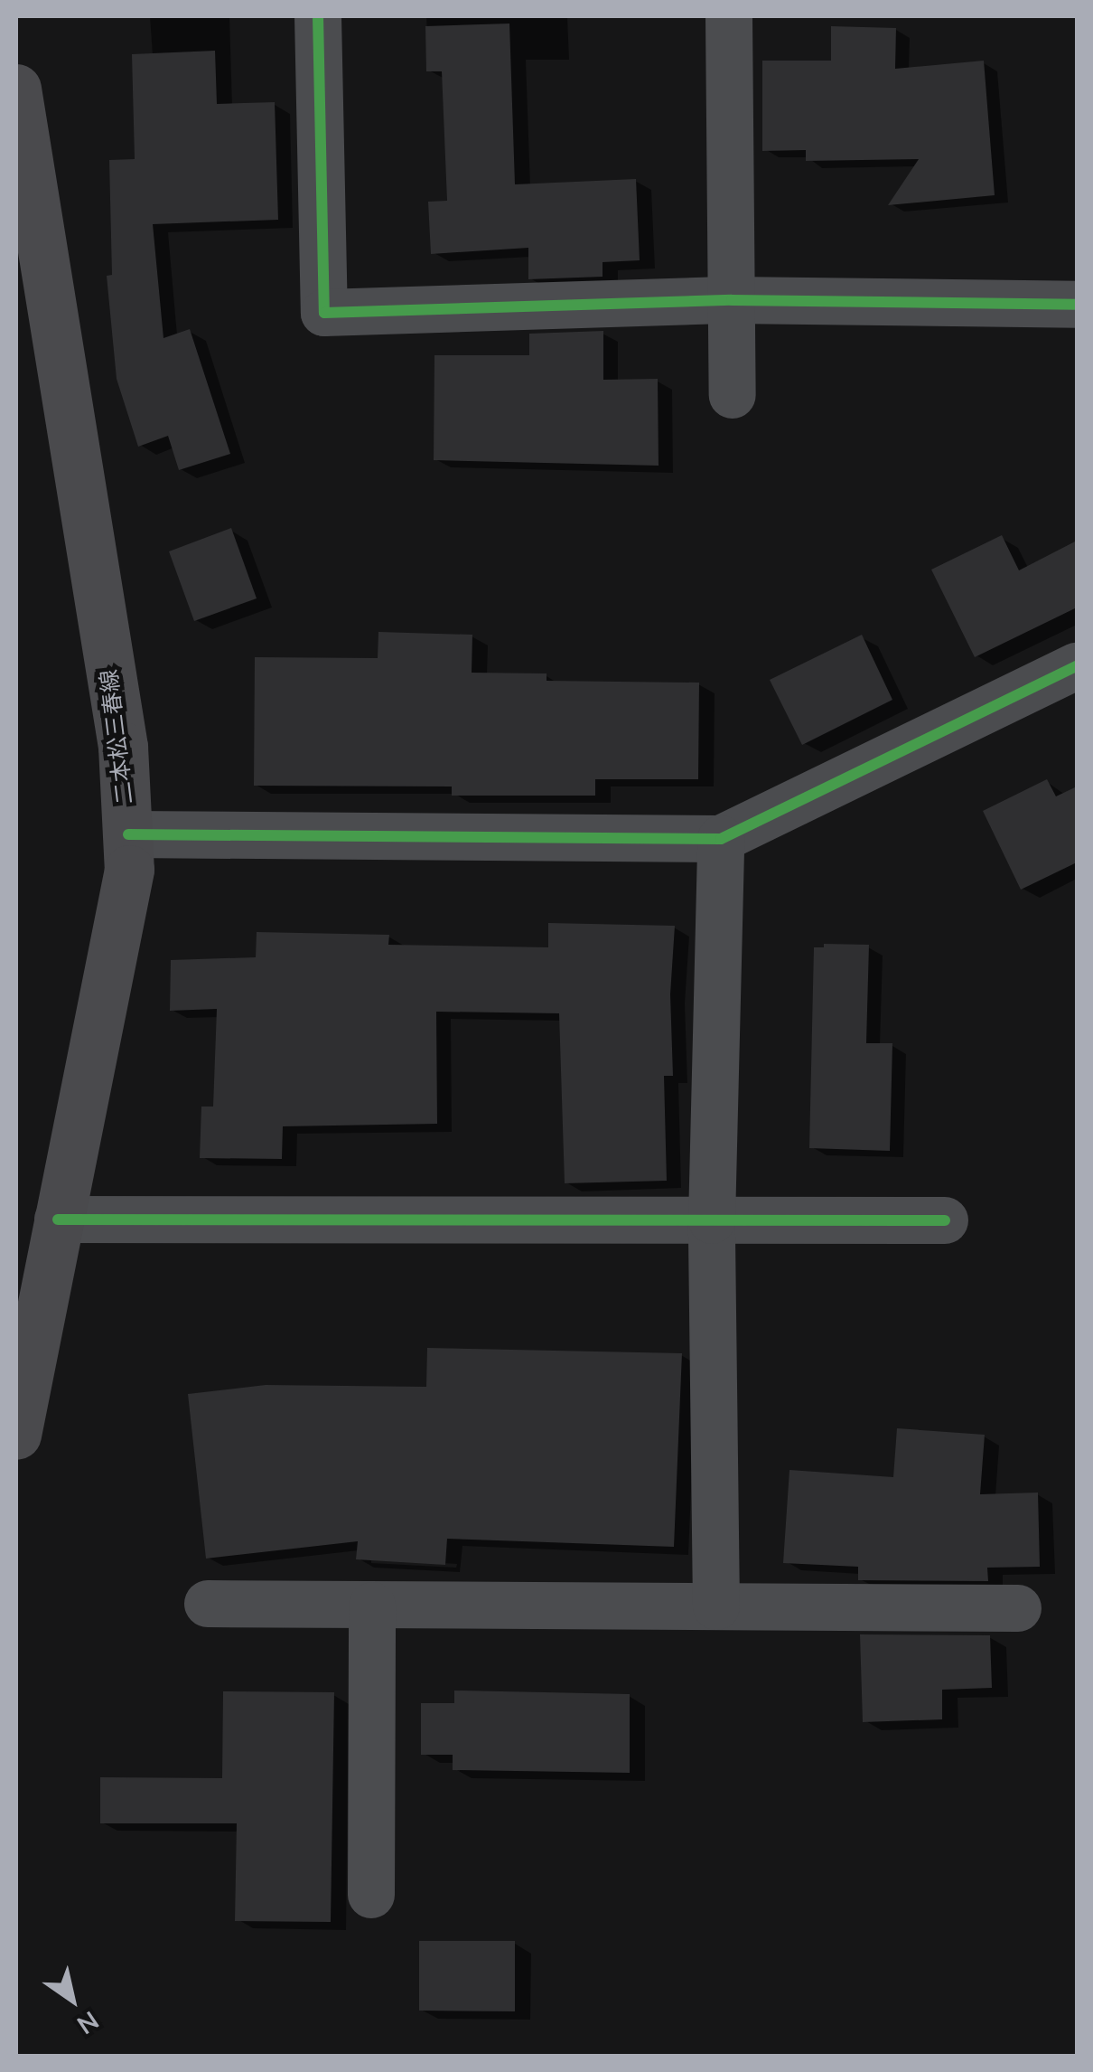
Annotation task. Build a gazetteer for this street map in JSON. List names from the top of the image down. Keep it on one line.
{"streets":{"main road":["二本松三春線"]},"north":"bottom right"}
